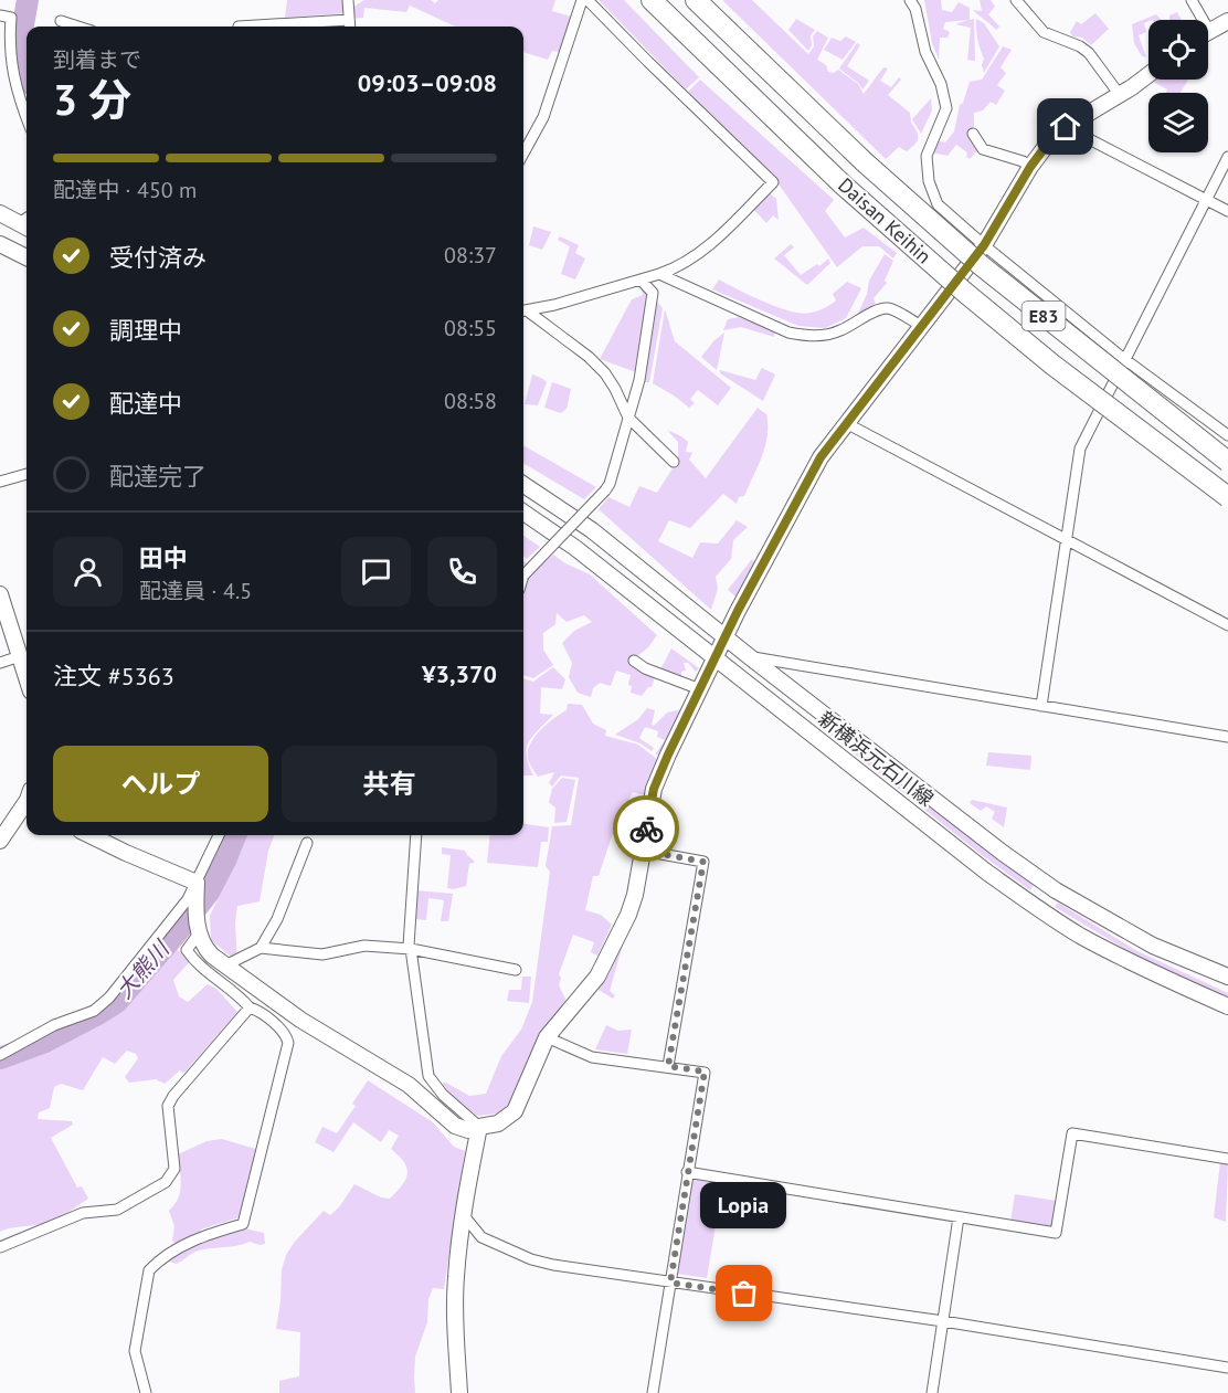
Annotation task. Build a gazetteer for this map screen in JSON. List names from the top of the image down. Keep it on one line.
{"streets":{"highway":["Daisan Keihin","E83"],"street":["新横浜元石川線"]},"water":["大熊川"],"places":["Lopia"],"page":{"heading":["3 分","到着まで","09:03–09:08"],"panel":["田中","配達員 · 4.5","注文 #5363","¥3,370"],"bar":"配達中 · 450 m","list":[["受付済み","08:37"],["調理中","08:55"],["配達中","08:58"],"配達完了"],"buttons":["ヘルプ","共有"],"bubble":"Lopia"}}
